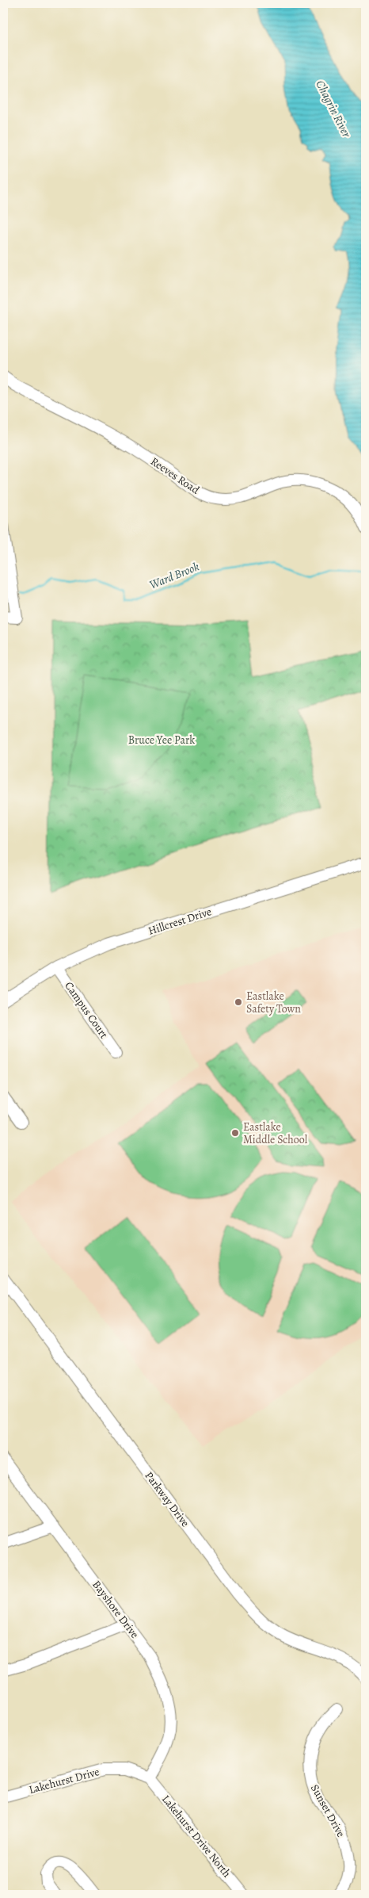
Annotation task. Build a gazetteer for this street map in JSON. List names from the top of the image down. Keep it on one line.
{"streets":{"street":["Reeves Road","Hillcrest Drive","Campus Court","Parkway Drive","Bayshore Drive","Lakehurst Drive","Sunset Drive","Lakehurst Drive North"]},"crossings":[["Hillcrest Drive","Campus Court"],["Bayshore Drive","Lakehurst Drive"],["Bayshore Drive","Lakehurst Drive North"],["Lakehurst Drive","Lakehurst Drive North"]],"water":["Chagrin River","Ward Brook"],"parks":["Bruce Yee Park"],"places":["Eastlake Safety Town","Eastlake Middle School"]}
